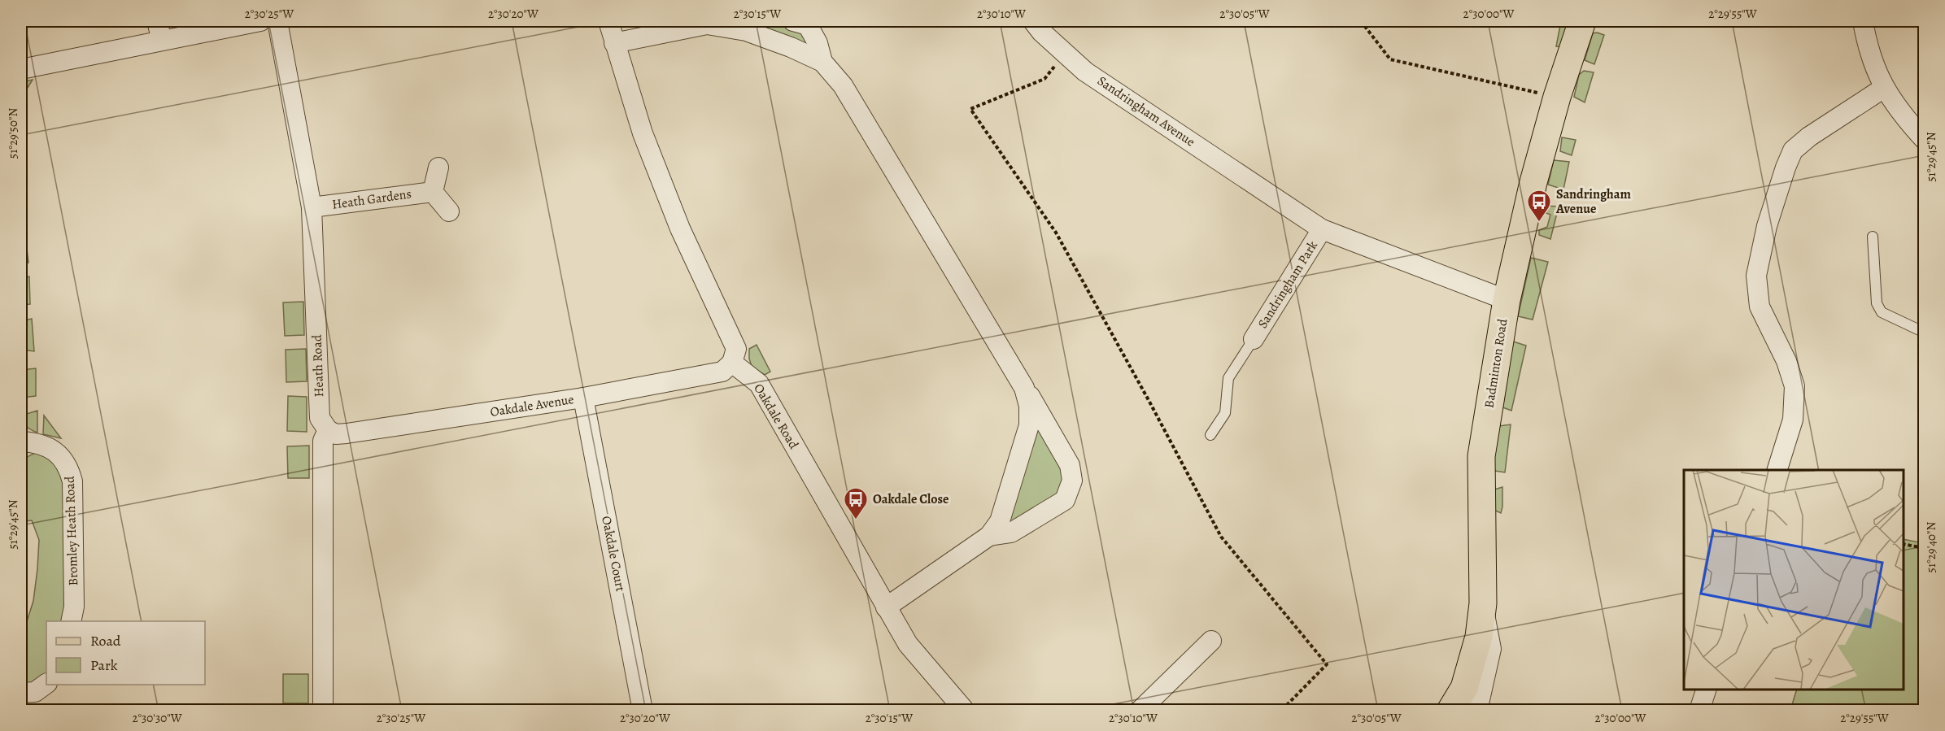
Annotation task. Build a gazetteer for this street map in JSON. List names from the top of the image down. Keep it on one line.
{"streets":{"main road":["Badminton Road"],"street":["Sandringham Avenue","Heath Gardens","Sandringham Park","Heath Road","Oakdale Avenue","Oakdale Road","Bromley Heath Road","Oakdale Court"]},"crossings":[["Sandringham Avenue","Sandringham Park"],["Sandringham Avenue","Badminton Road"],["Heath Gardens","Heath Road"],["Heath Road","Oakdale Avenue"],["Oakdale Avenue","Oakdale Road"],["Oakdale Avenue","Oakdale Court"]],"places":{"bus stop":["Sandringham Avenue","Oakdale Close"]},"legend":["Road","Park"],"coordinates":["2°30'25\"W","2°30'20\"W","2°30'15\"W","2°30'10\"W","2°30'05\"W","2°30'00\"W","2°29'55\"W","51°29'50\"N","51°29'45\"N","51°29'40\"N","2°30'30\"W"]}
